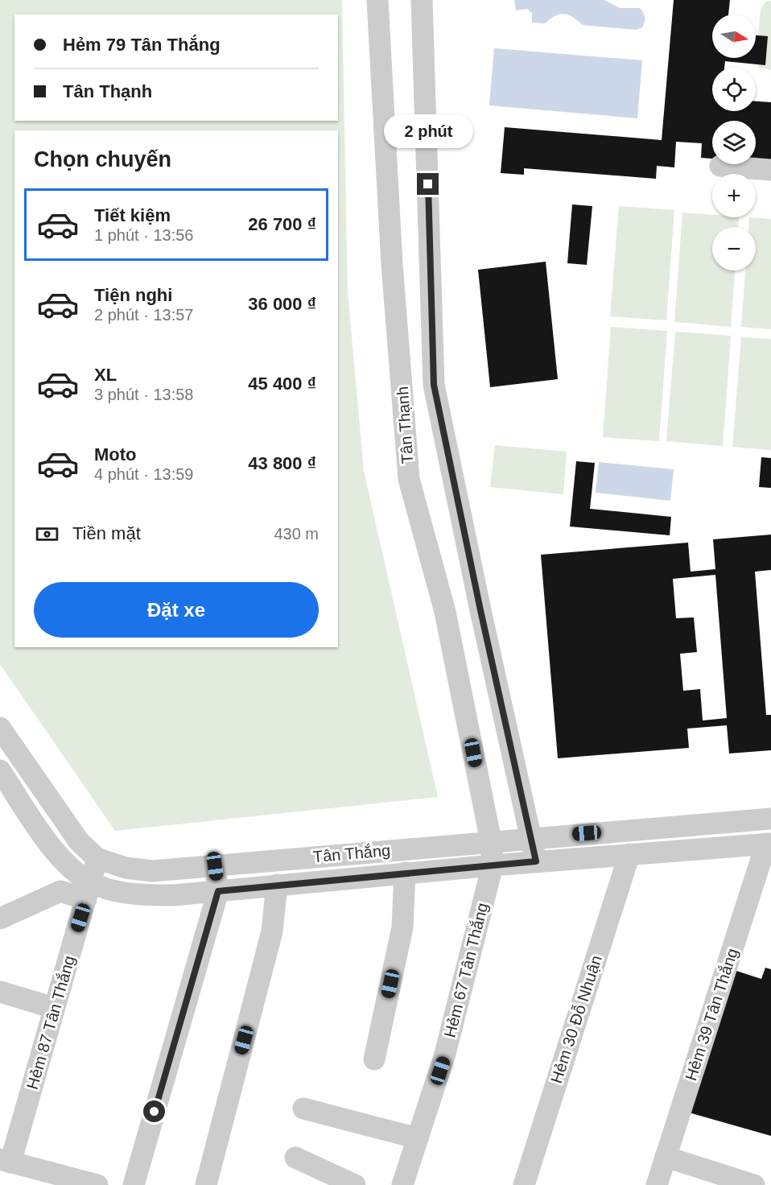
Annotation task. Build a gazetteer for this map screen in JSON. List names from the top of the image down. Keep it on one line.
{"streets":{"street":["Tân Thạnh","Tân Thắng","Hẻm 67 Tân Thắng","Hẻm 39 Tân Thắng","Hẻm 30 Đỗ Nhuận","Hẻm 87 Tân Thắng"]},"crossings":[["Tân Thạnh","Tân Thắng"],["Tân Thạnh","Hẻm 67 Tân Thắng"],["Tân Thắng","Hẻm 67 Tân Thắng"],["Tân Thắng","Hẻm 39 Tân Thắng"],["Tân Thắng","Hẻm 30 Đỗ Nhuận"],["Tân Thắng","Hẻm 87 Tân Thắng"]],"north":"right","page":{"map_buttons":["+","−"],"banner":["Hẻm 79 Tân Thắng","Tân Thạnh"],"bubble":"2 phút","heading":"Chọn chuyến","list":[{"name":"Tiết kiệm","note":"1 phút · 13:56","value":"26 700 ₫"},{"name":"Tiện nghi","note":"2 phút · 13:57","value":"36 000 ₫"},{"name":"XL","note":"3 phút · 13:58","value":"45 400 ₫"},{"name":"Moto","note":"4 phút · 13:59","value":"43 800 ₫"}],"pay":["Tiền mặt","430 m"],"buttons":"Đặt xe"}}
